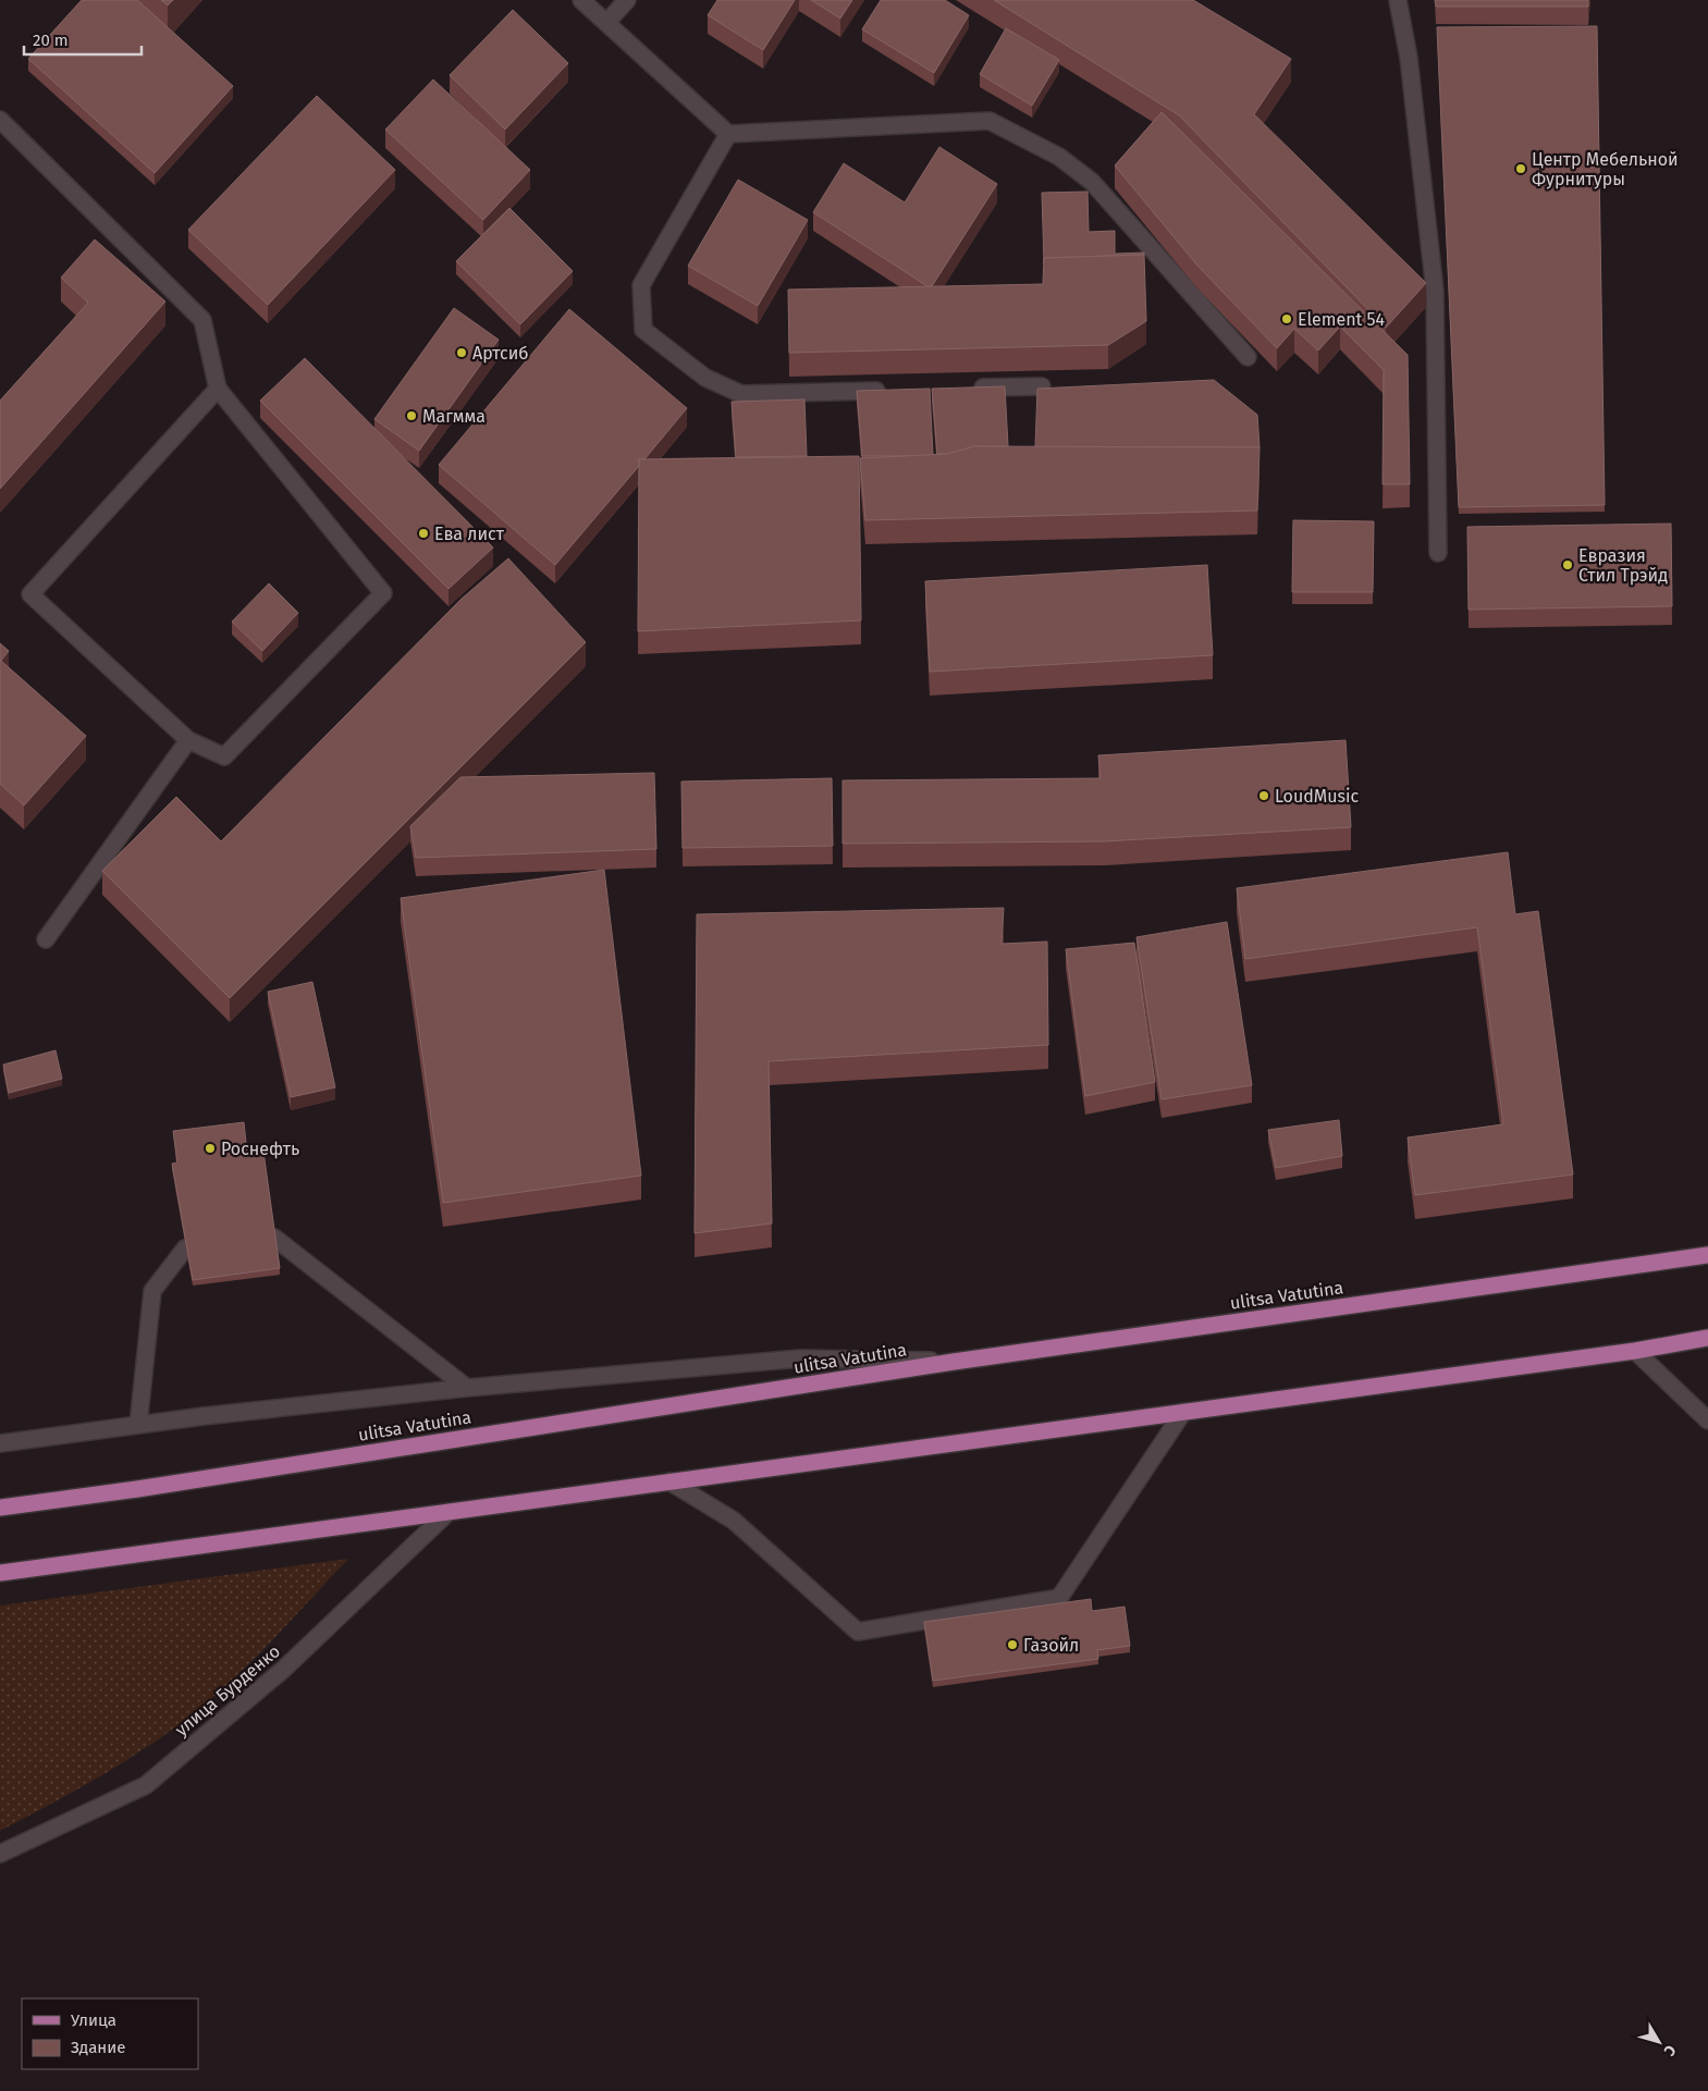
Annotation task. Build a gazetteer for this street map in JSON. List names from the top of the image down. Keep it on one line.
{"streets":{"main road":["ulitsa Vatutina"],"street":["улица Бурденко"]},"places":["Центр Мебельной Фурнитуры","Element 54","Артсиб","Магмма","Ева лист","Евразия Стил Трэйд","LoudMusic","Роснефть","Газойл"],"legend":["Улица","Здание"],"scale_bar":"20 m","north":"bottom right"}
